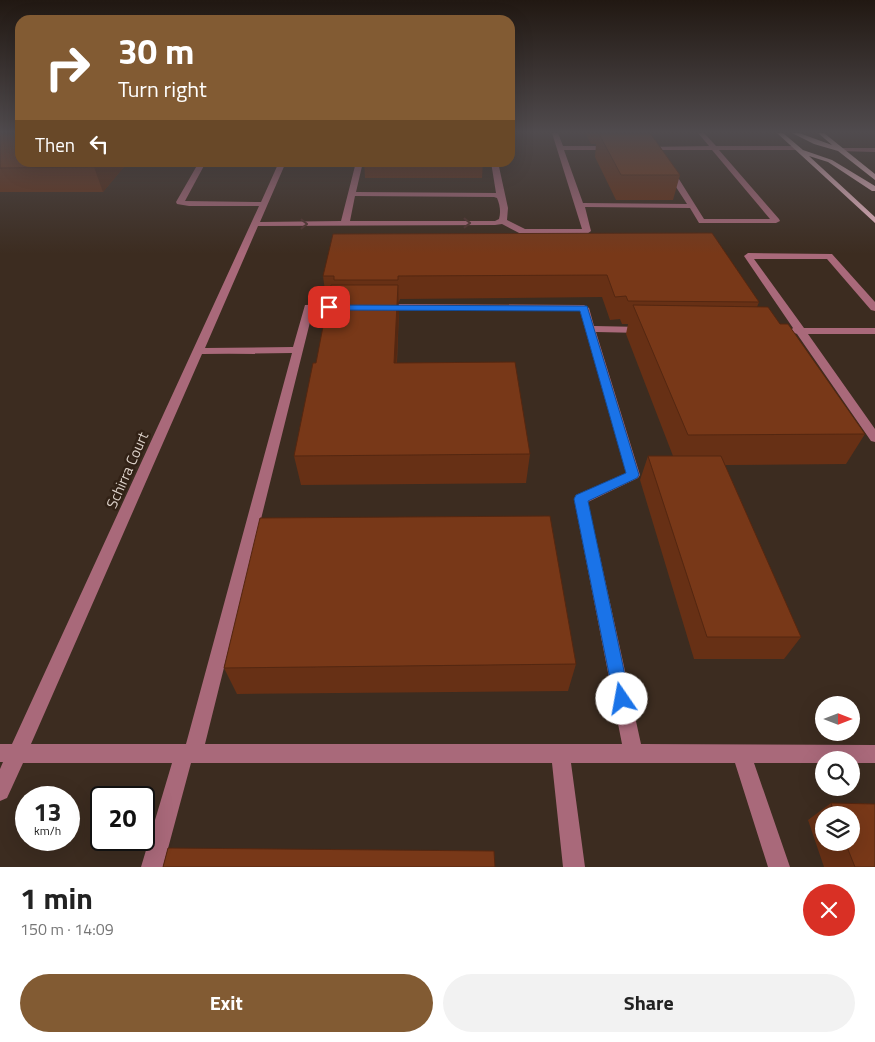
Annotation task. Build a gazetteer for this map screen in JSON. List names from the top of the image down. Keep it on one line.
{"streets":{"street":["Schirra Court"]},"north":"right","page":{"turn":["30 m","Turn right"],"then":"Then","speed":"13 km/h","limit":"20","heading":["1 min","150 m · 14:09"],"buttons":["Exit","Share"]}}
